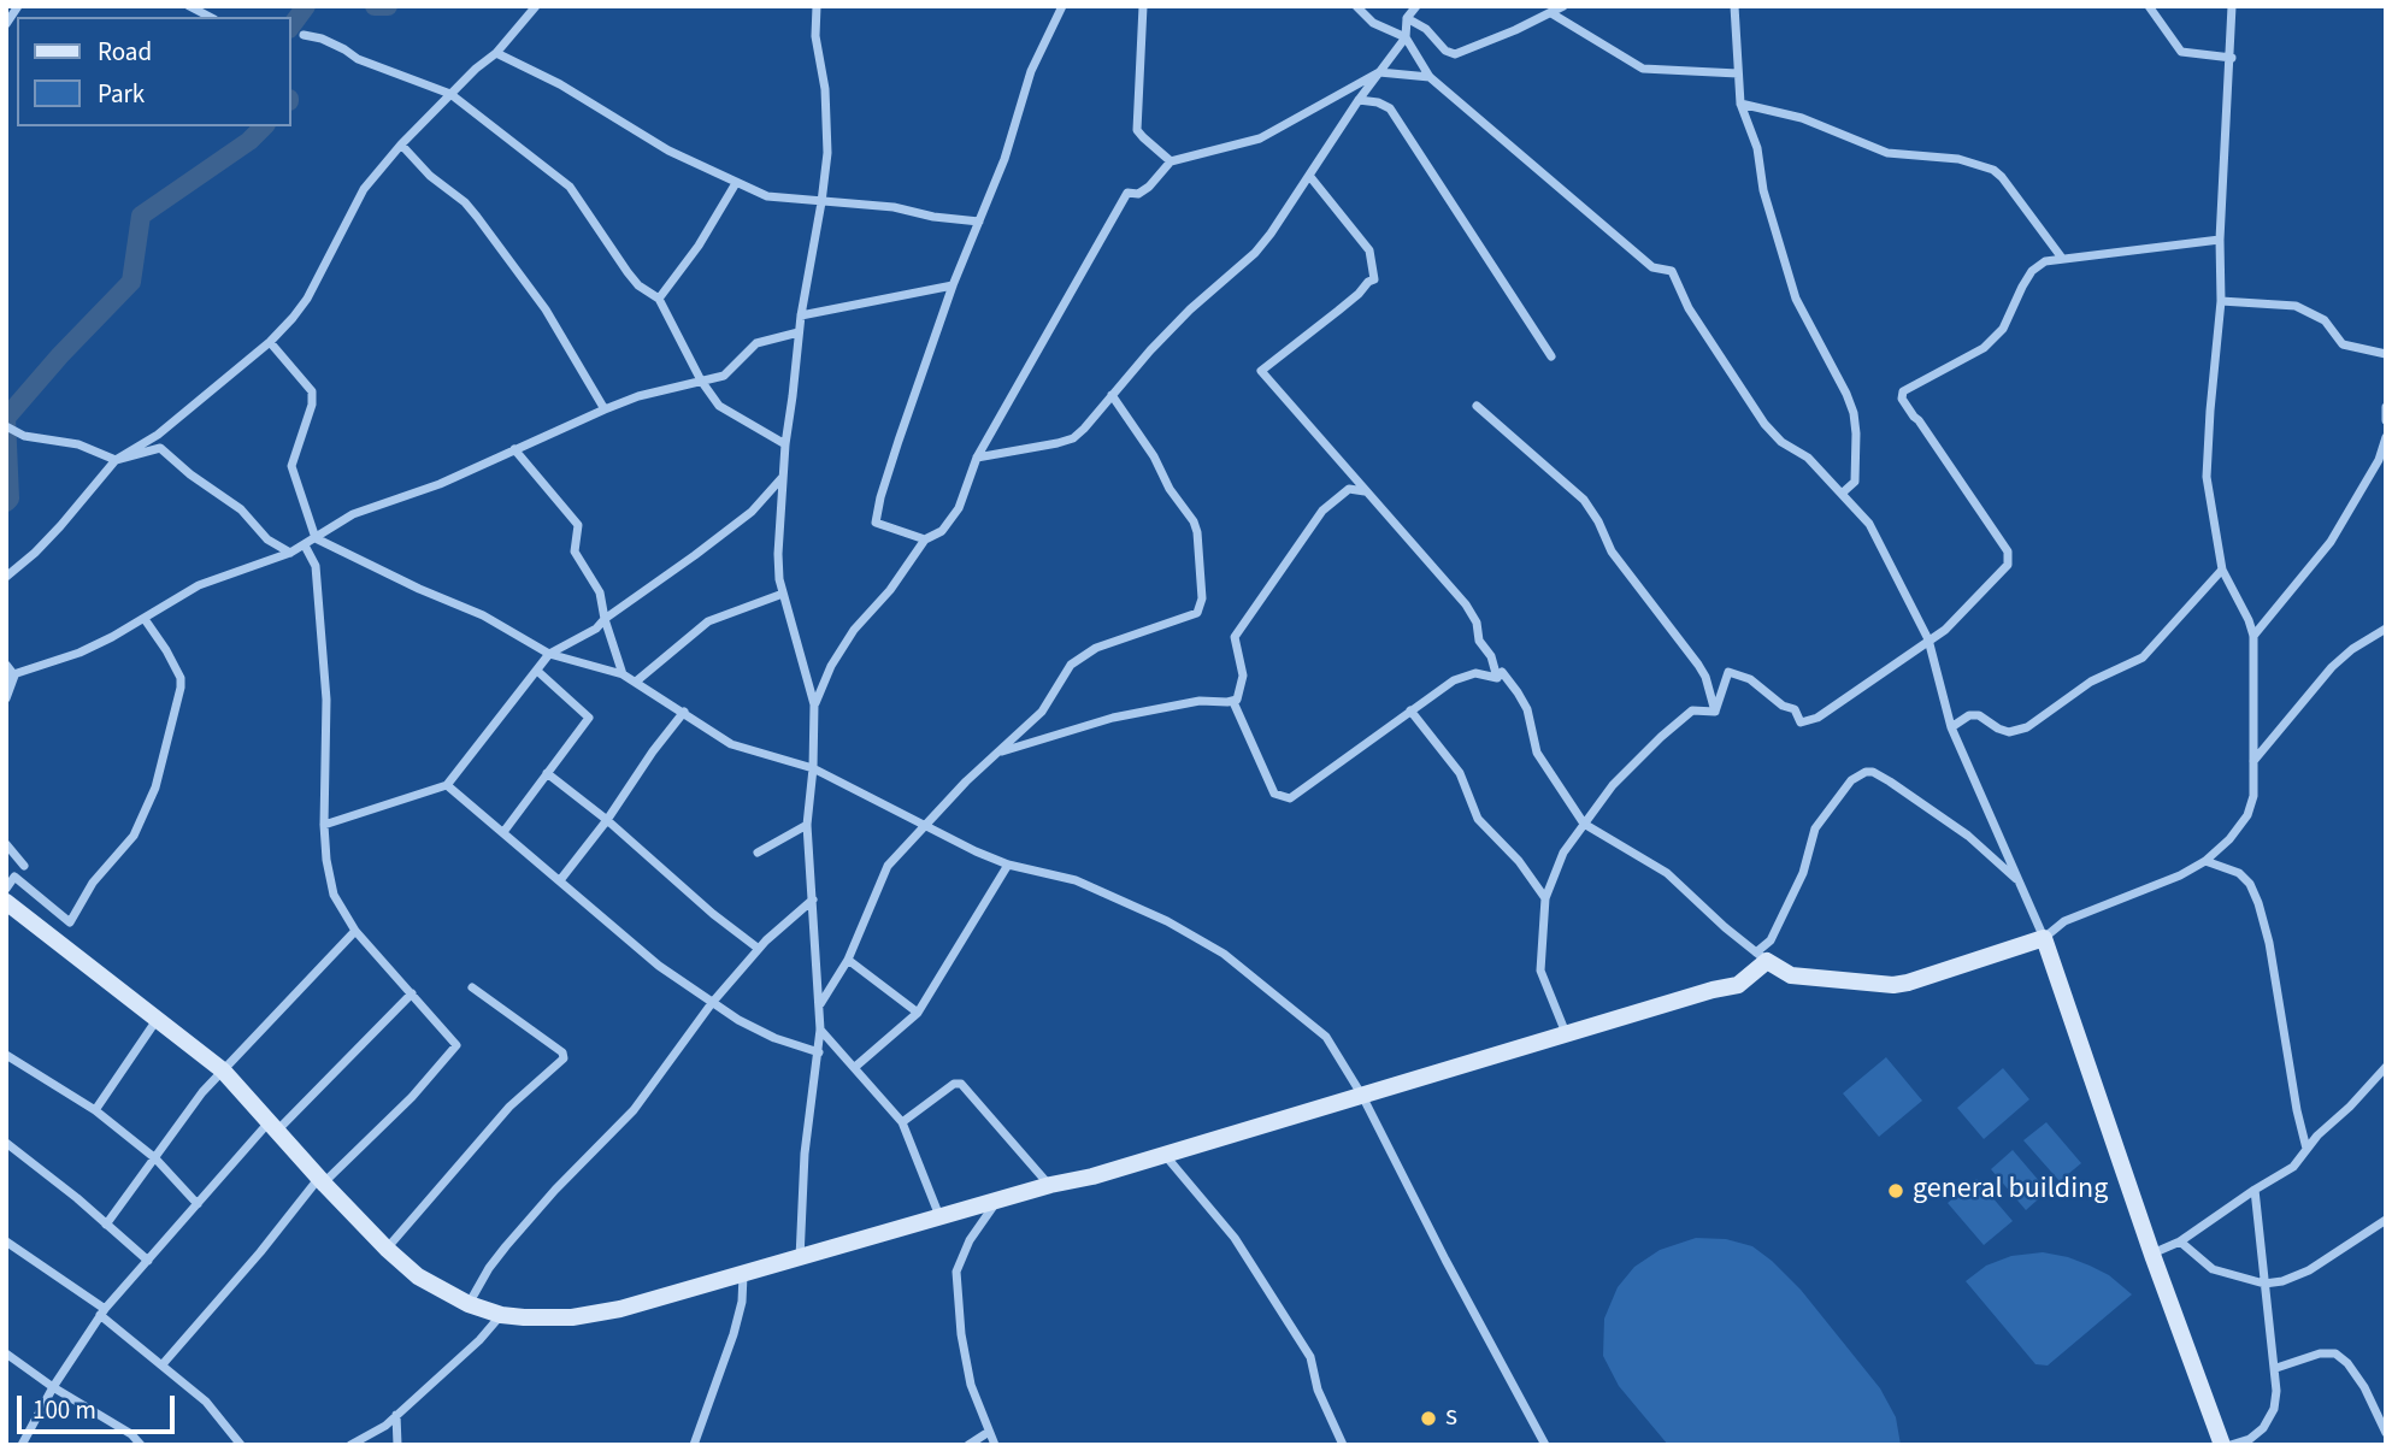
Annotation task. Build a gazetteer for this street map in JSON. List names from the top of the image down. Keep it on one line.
{"places":["general building","s"],"legend":["Road","Park"],"scale_bar":"100 m"}
